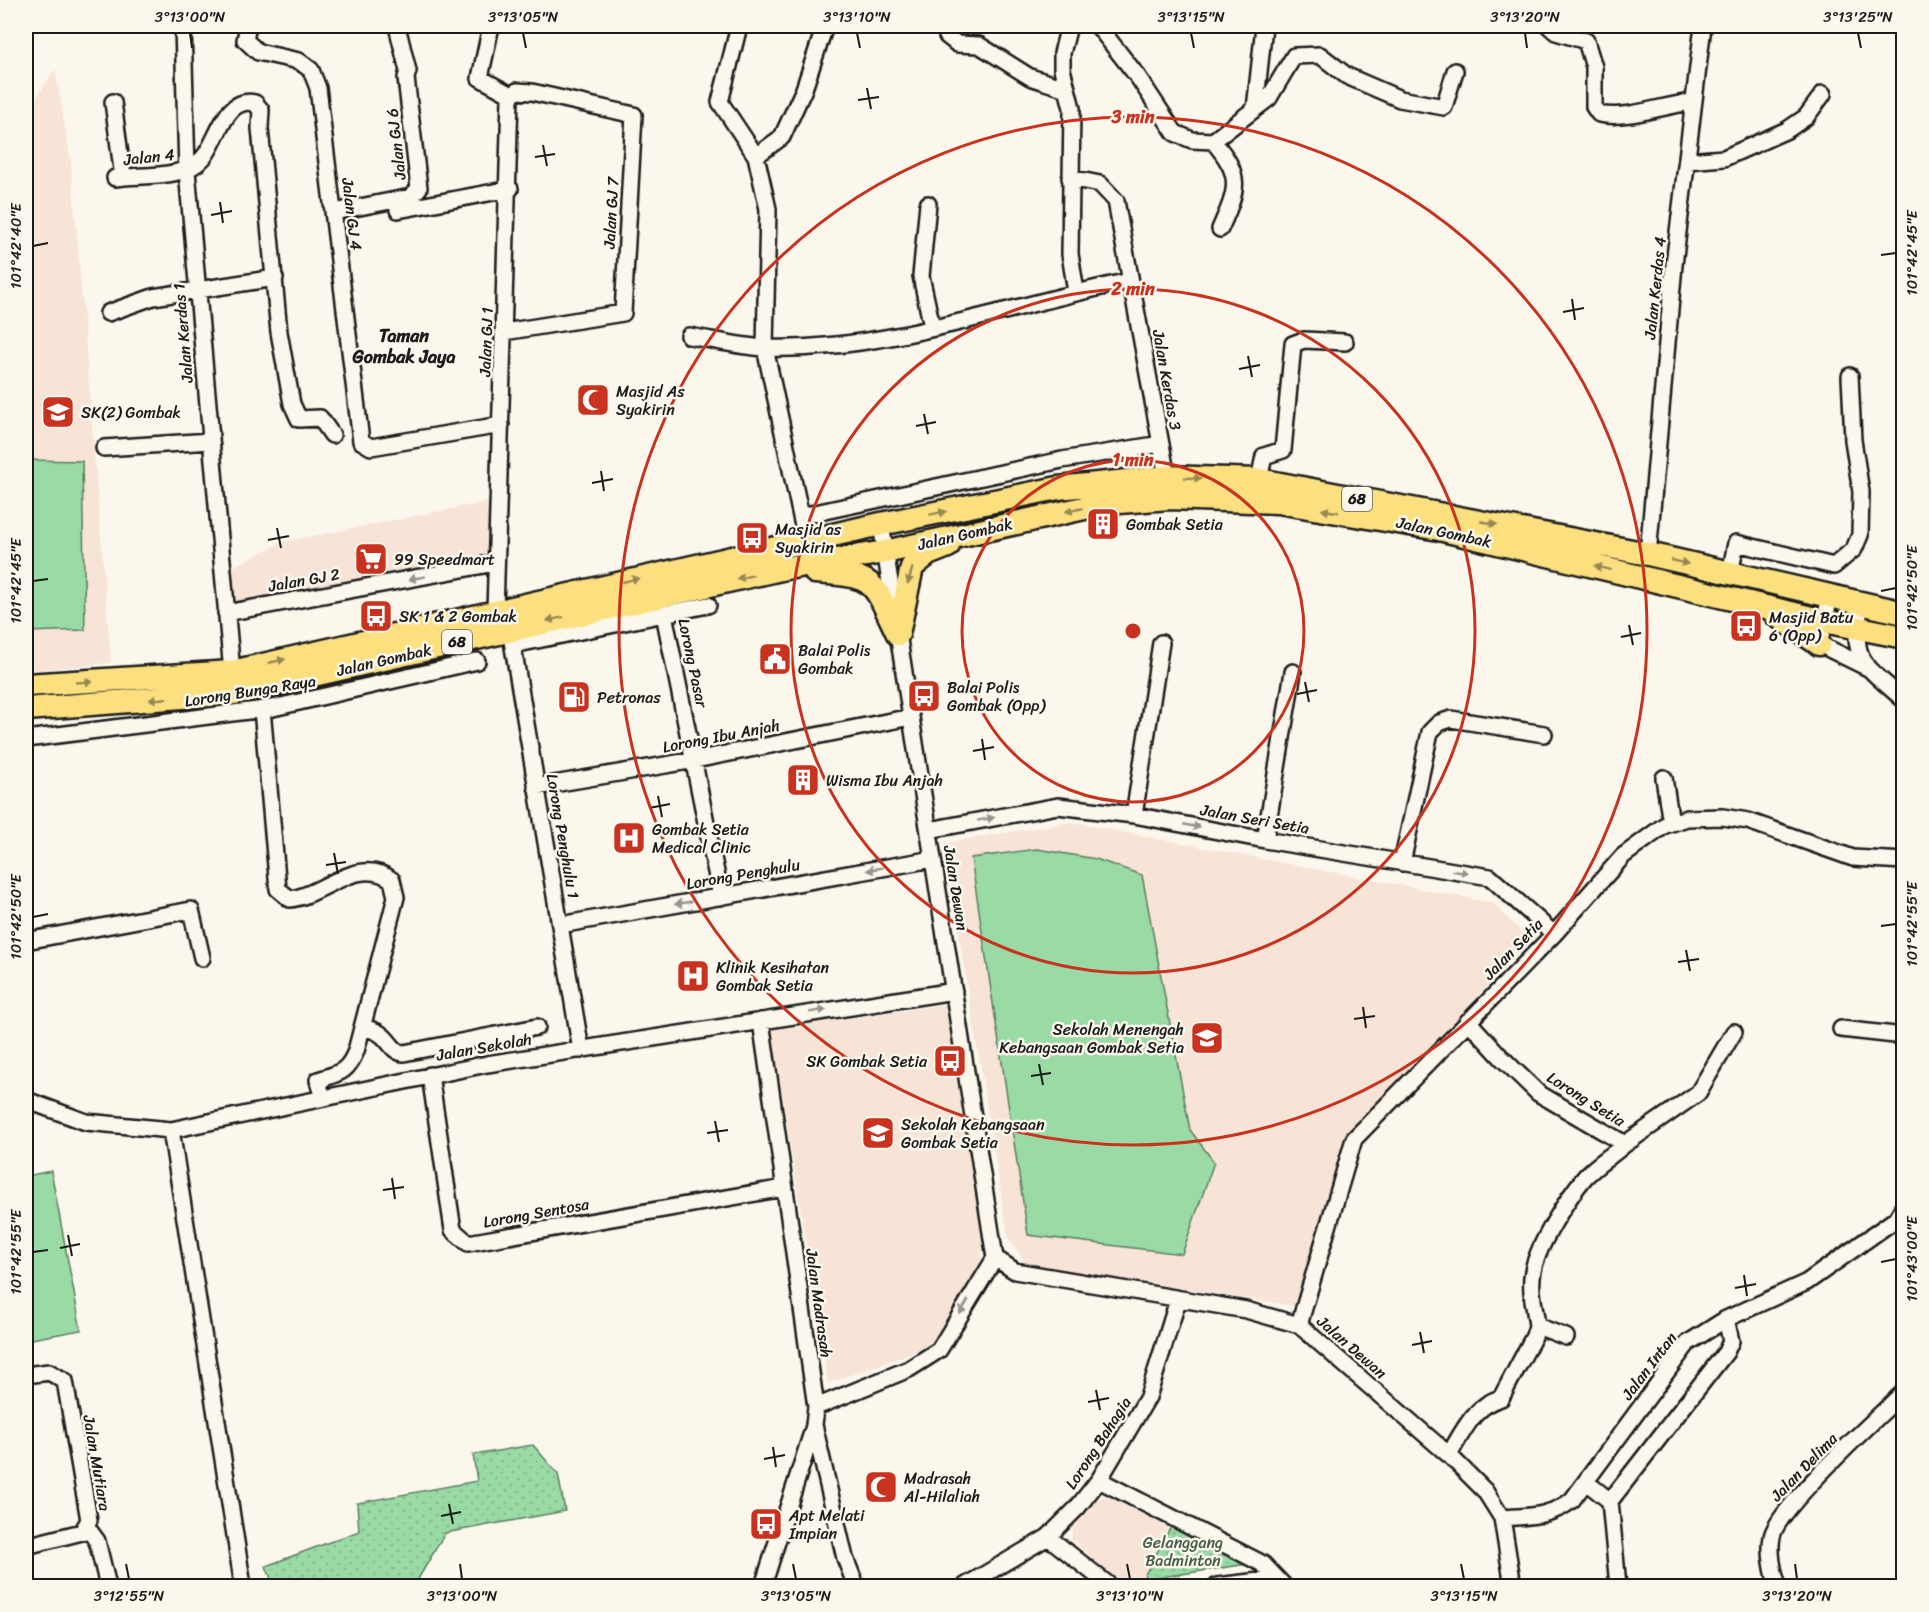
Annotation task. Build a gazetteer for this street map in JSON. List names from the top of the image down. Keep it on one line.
{"streets":{"main road":["68","Jalan Gombak"],"street":["Jalan GJ 6","Jalan 4","Jalan GJ 7","Jalan GJ 4","Jalan Kerdas 4","Jalan Kerdas 1","Jalan GJ 1","Jalan Kerdas 3","Jalan GJ 2","Lorong Pasar","Lorong Bunga Raya","Lorong Ibu Anjah","Jalan Seri Setia","Lorong Penghulu 1","Lorong Penghulu","Jalan Dewan","Jalan Setia","Jalan Sekolah","Lorong Setia","Lorong Sentosa","Jalan Madrasah","Jalan Intan","Lorong Bahagia","Jalan Mutiara","Jalan Delima"]},"crossings":[["Jalan GJ 6","Jalan GJ 4"],["Jalan 4","Jalan Kerdas 1"],["Jalan GJ 7","Jalan GJ 1"],["Jalan GJ 4","Jalan GJ 1"],["Jalan Kerdas 4","Jalan Gombak"],["Jalan Kerdas 1","Jalan Gombak"],["Jalan Kerdas 1","Jalan GJ 2"],["Jalan GJ 1","Jalan Gombak"],["Jalan GJ 1","Jalan GJ 2"],["Jalan GJ 1","Lorong Penghulu 1"],["Jalan Kerdas 3","Jalan Gombak"],["Jalan Gombak","Lorong Penghulu 1"],["Jalan Gombak","Jalan Dewan"],["Lorong Pasar","Lorong Ibu Anjah"],["Lorong Pasar","Lorong Penghulu"],["Lorong Ibu Anjah","Lorong Penghulu 1"],["Lorong Ibu Anjah","Jalan Dewan"],["Jalan Seri Setia","Jalan Dewan"],["Jalan Seri Setia","Jalan Setia"],["Lorong Penghulu 1","Lorong Penghulu"],["Lorong Penghulu 1","Jalan Sekolah"],["Lorong Penghulu","Jalan Dewan"],["Jalan Dewan","Jalan Setia"],["Jalan Dewan","Jalan Sekolah"],["Jalan Dewan","Jalan Intan"],["Jalan Dewan","Lorong Bahagia"],["Jalan Setia","Lorong Setia"],["Jalan Sekolah","Lorong Sentosa"],["Jalan Sekolah","Jalan Madrasah"],["Lorong Sentosa","Jalan Madrasah"]],"one_way":["Jalan GJ 2","Jalan Seri Setia","Lorong Penghulu"],"districts":["Taman Gombak Jaya"],"parks":["Gelanggang Badminton"],"places":{"mosque":["Masjid As Syakirin","Madrasah Al-Hilaliah"],"school or university":["SK(2) Gombak","Sekolah Menengah Kebangsaan Gombak Setia","Sekolah Kebangsaan Gombak Setia"],"building":["Gombak Setia","Wisma Ibu Anjah"],"bus stop":["Masjid as Syakirin","SK 1 & 2 Gombak","Masjid Batu 6 (Opp)","Balai Polis Gombak (Opp)","SK Gombak Setia","Apt Melati Impian"],"supermarket":["99 Speedmart"],"public building":["Balai Polis Gombak"],"fuel station":["Petronas"],"hospital":["Gombak Setia Medical Clinic","Klinik Kesihatan Gombak Setia"]},"coordinates":["3°13'00\"N","3°13'05\"N","3°13'10\"N","3°13'15\"N","3°13'20\"N","3°13'25\"N","101°42'40\"E","101°42'45\"E","101°42'50\"E","101°42'55\"E","101°43'00\"E","3°12'55\"N"],"rings":["3 min","2 min","1 min"]}
